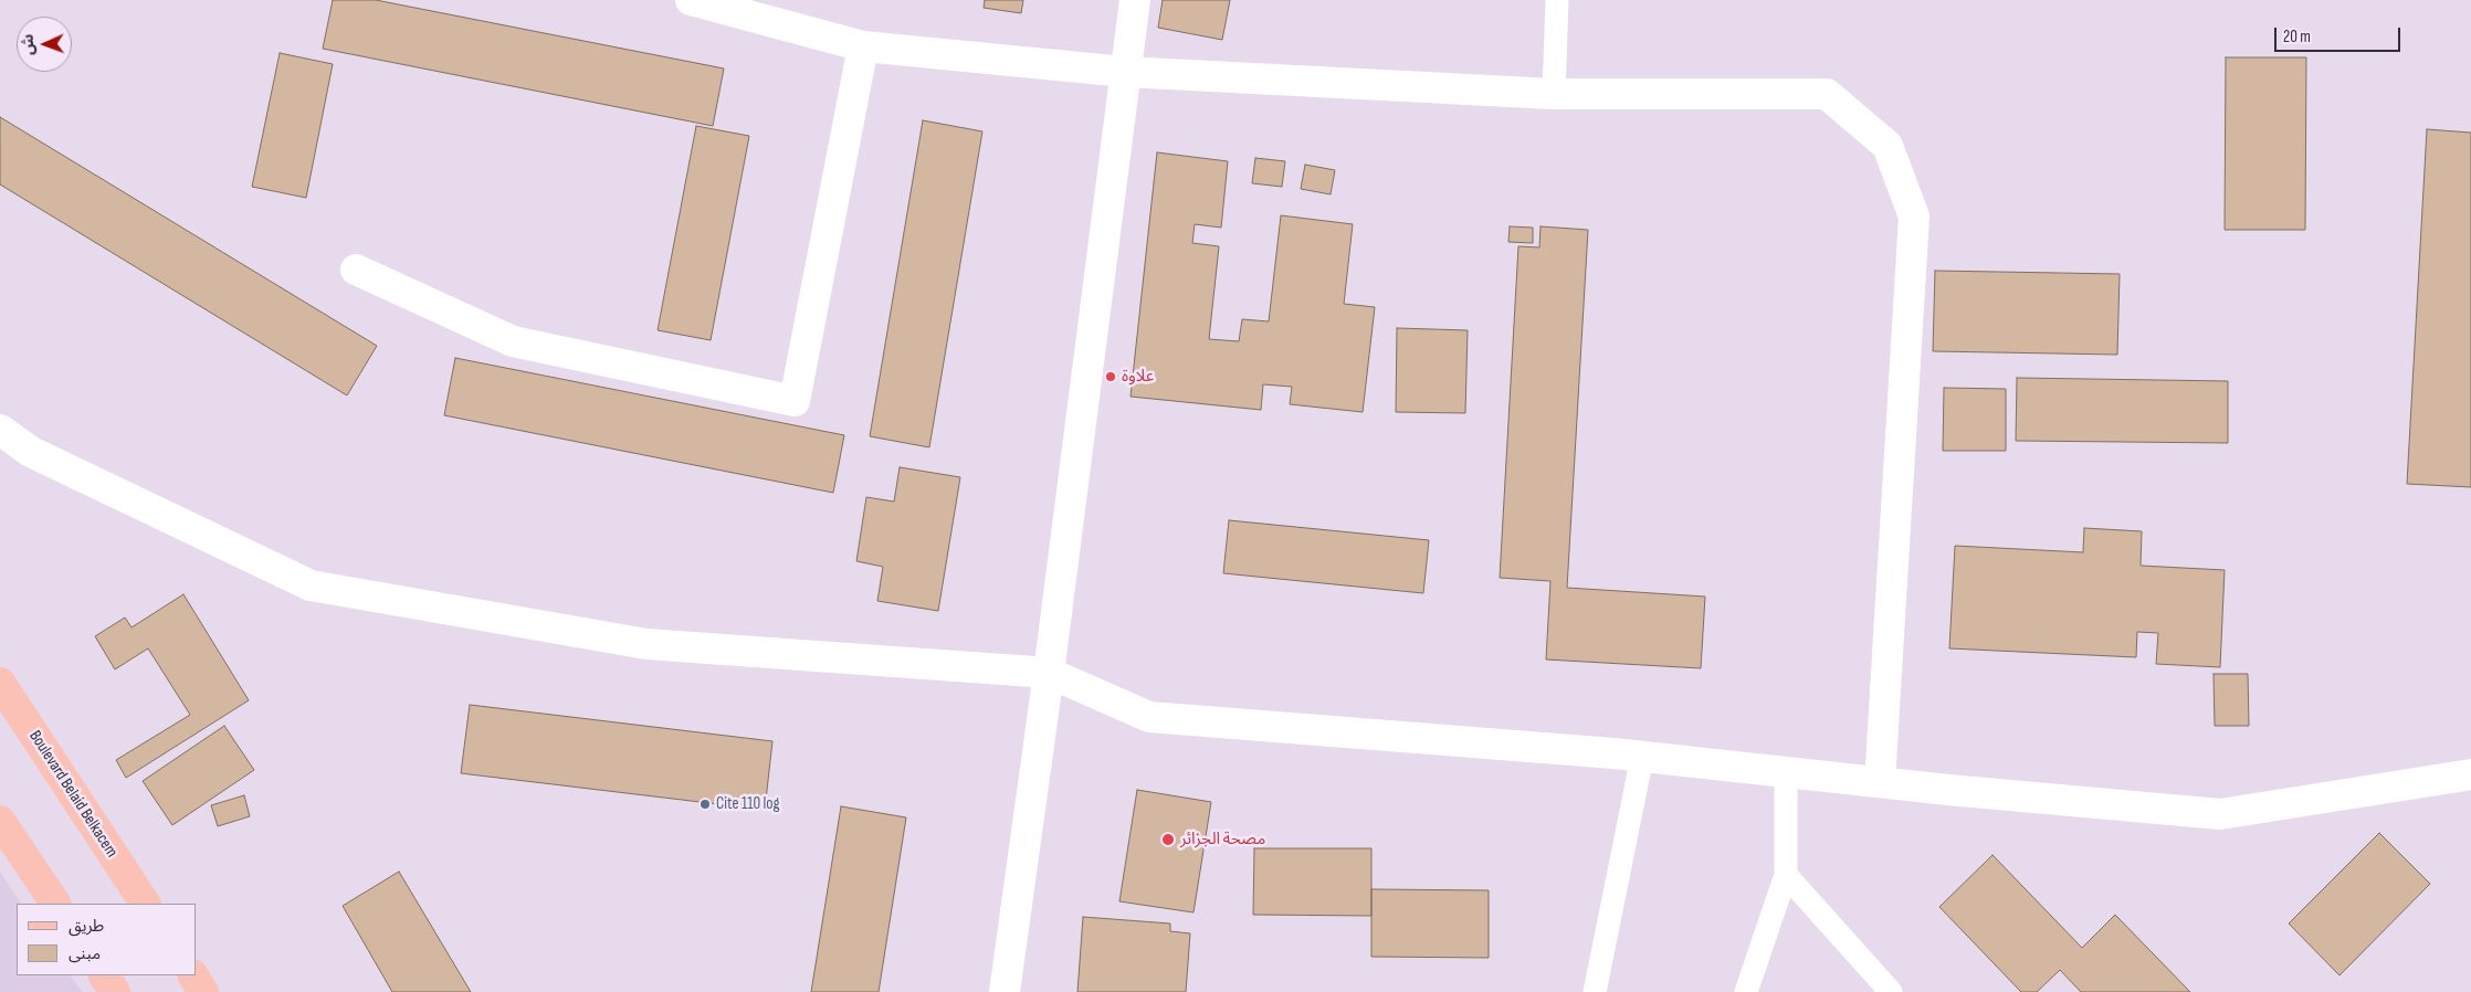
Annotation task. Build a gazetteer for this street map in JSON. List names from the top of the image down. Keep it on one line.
{"streets":{"main road":["Boulevard Belaid Belkacem"]},"places":["علاوة","Cite 110 log","مصحة الجزائر"],"legend":["طريق","مبنى"],"scale_bar":"20 m","north":"left"}
